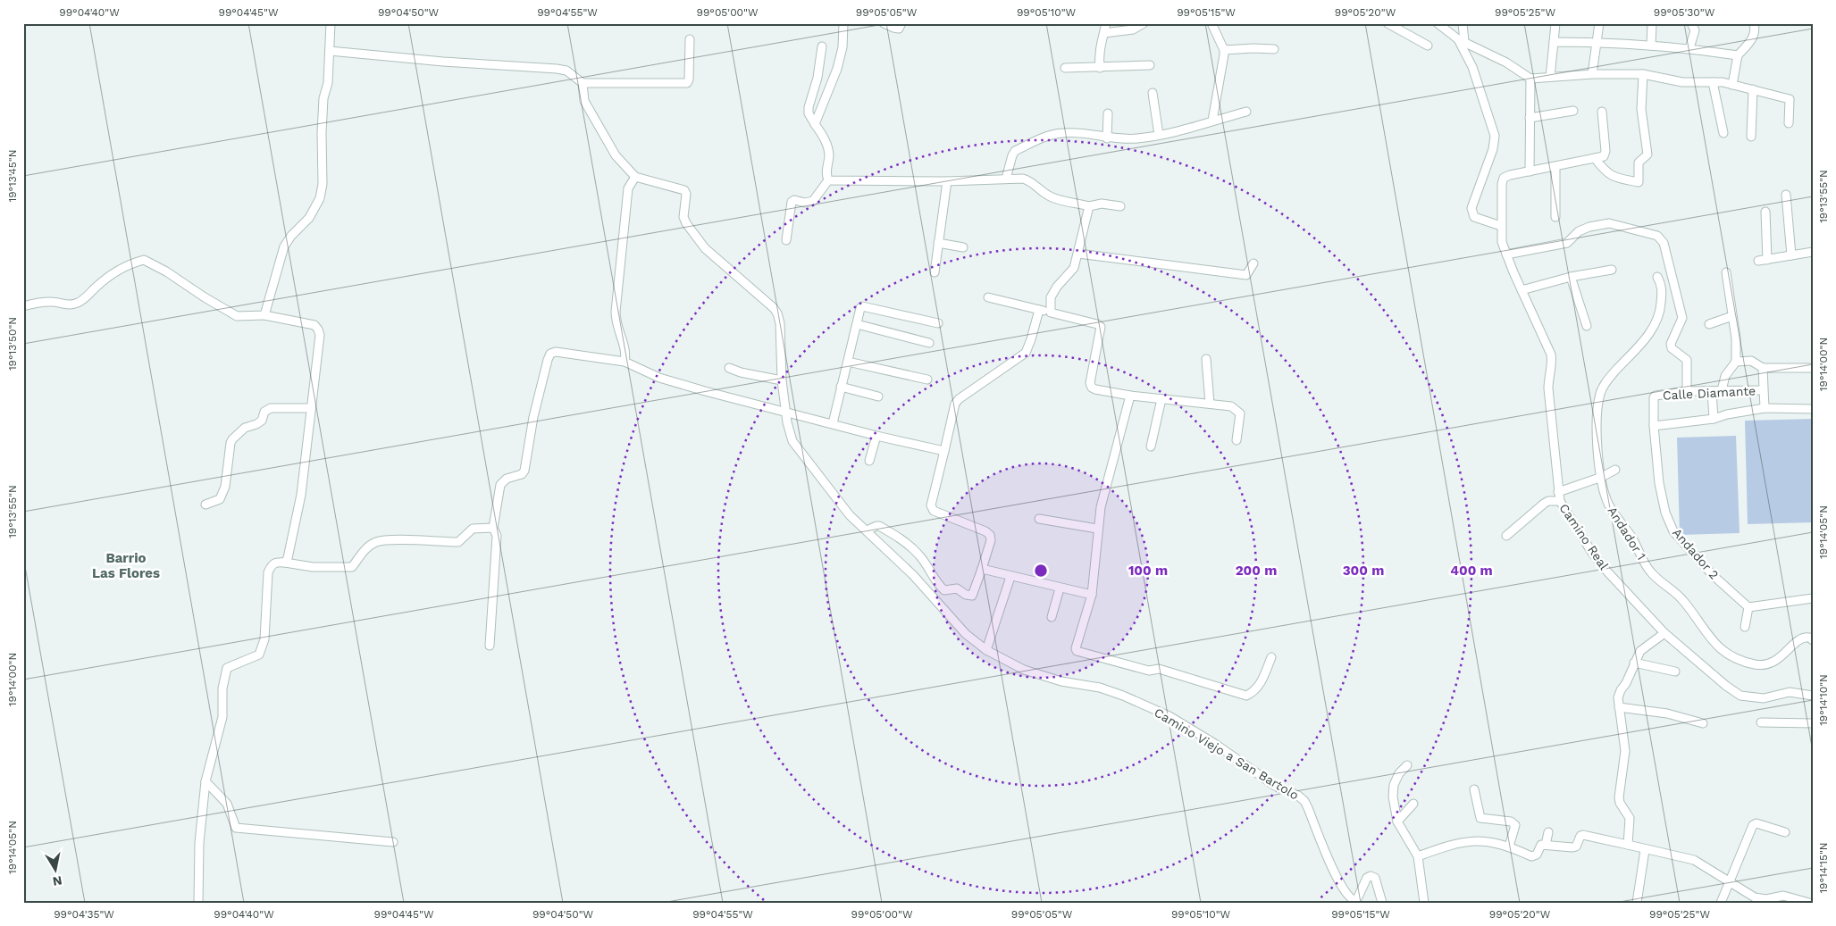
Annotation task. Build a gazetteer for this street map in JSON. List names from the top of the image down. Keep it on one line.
{"streets":{"street":["Calle Diamante","Andador 1","Camino Real","Andador 2","Camino Viejo a San Bartolo"]},"crossings":[["Calle Diamante","Andador 2"]],"districts":["Barrio Las Flores"],"north":"bottom","coordinates":["99°04'40\"W","99°04'45\"W","99°04'50\"W","99°04'55\"W","99°05'00\"W","99°05'05\"W","99°05'10\"W","99°05'15\"W","99°05'20\"W","99°05'25\"W","99°05'30\"W","19°13'45\"N","19°13'55\"N","19°13'50\"N","19°14'00\"N","19°14'05\"N","19°14'10\"N","19°14'15\"N","99°04'35\"W"],"rings":["100 m","200 m","300 m","400 m"]}
